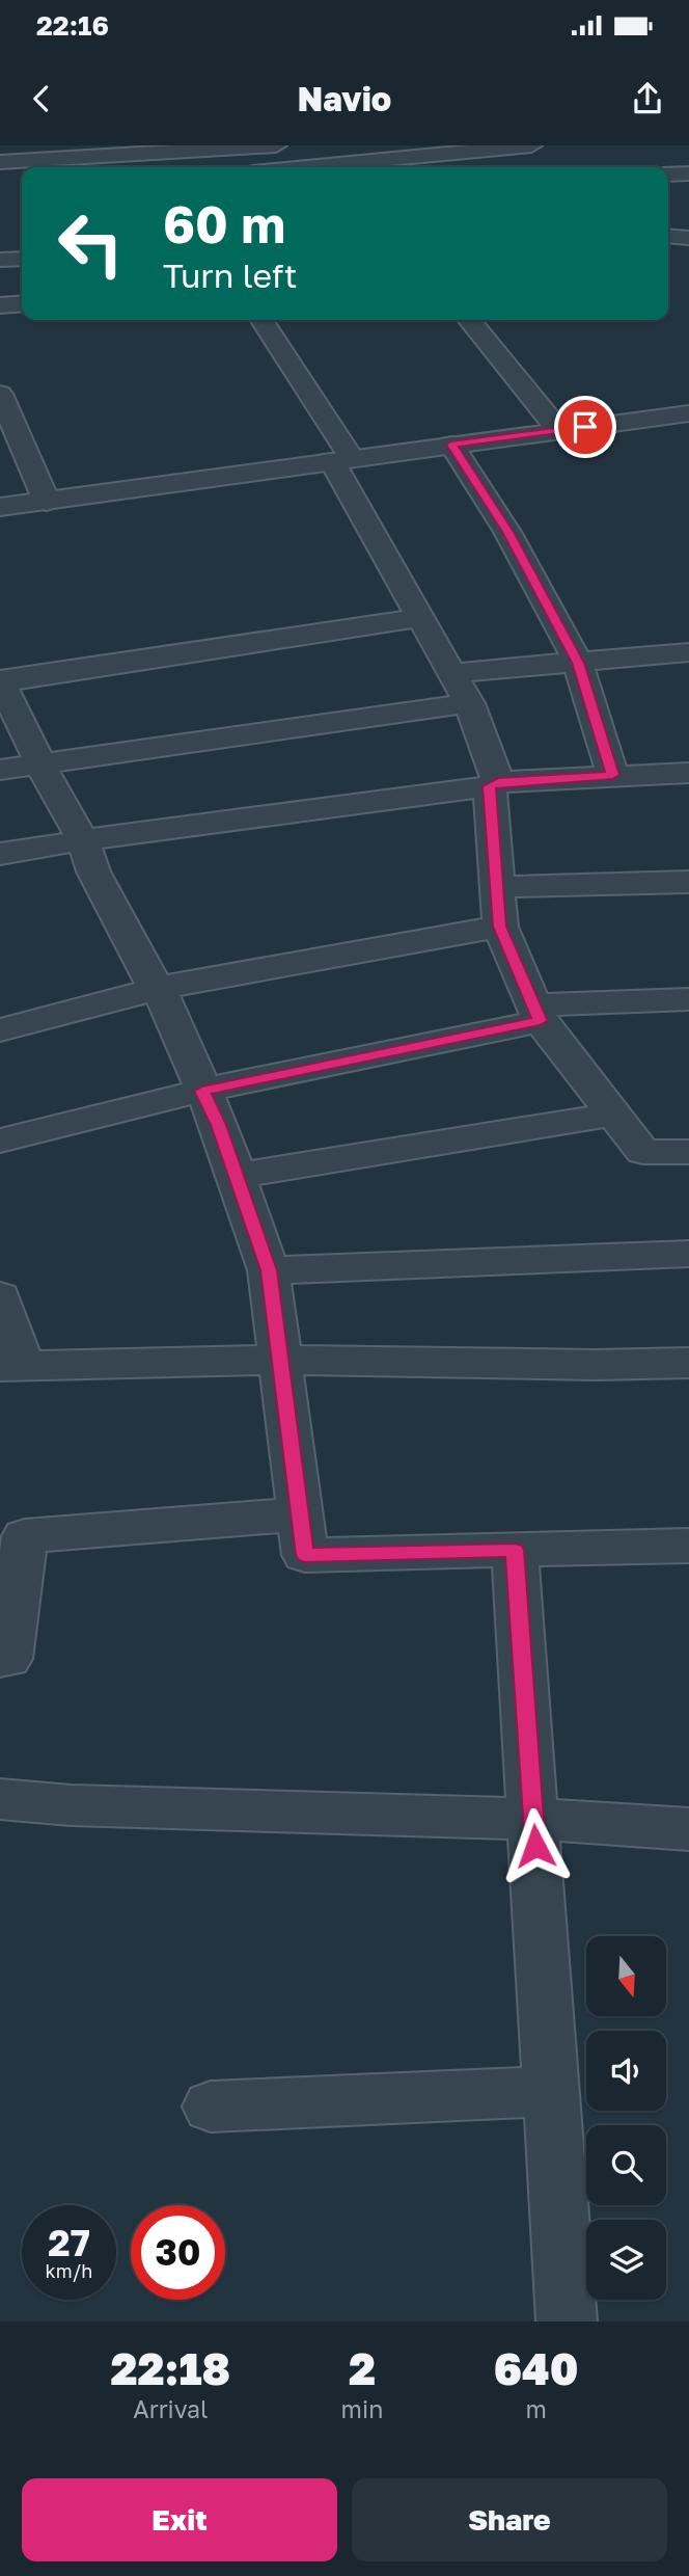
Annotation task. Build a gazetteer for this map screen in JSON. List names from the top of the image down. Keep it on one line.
{"north":"bottom","page":{"status":"22:16","header":"Navio","turn":["60 m","Turn left"],"speed":"27 km/h","limit":"30","eta":["22:18","Arrival","2","min","640","m"],"buttons":["Exit","Share"]}}
